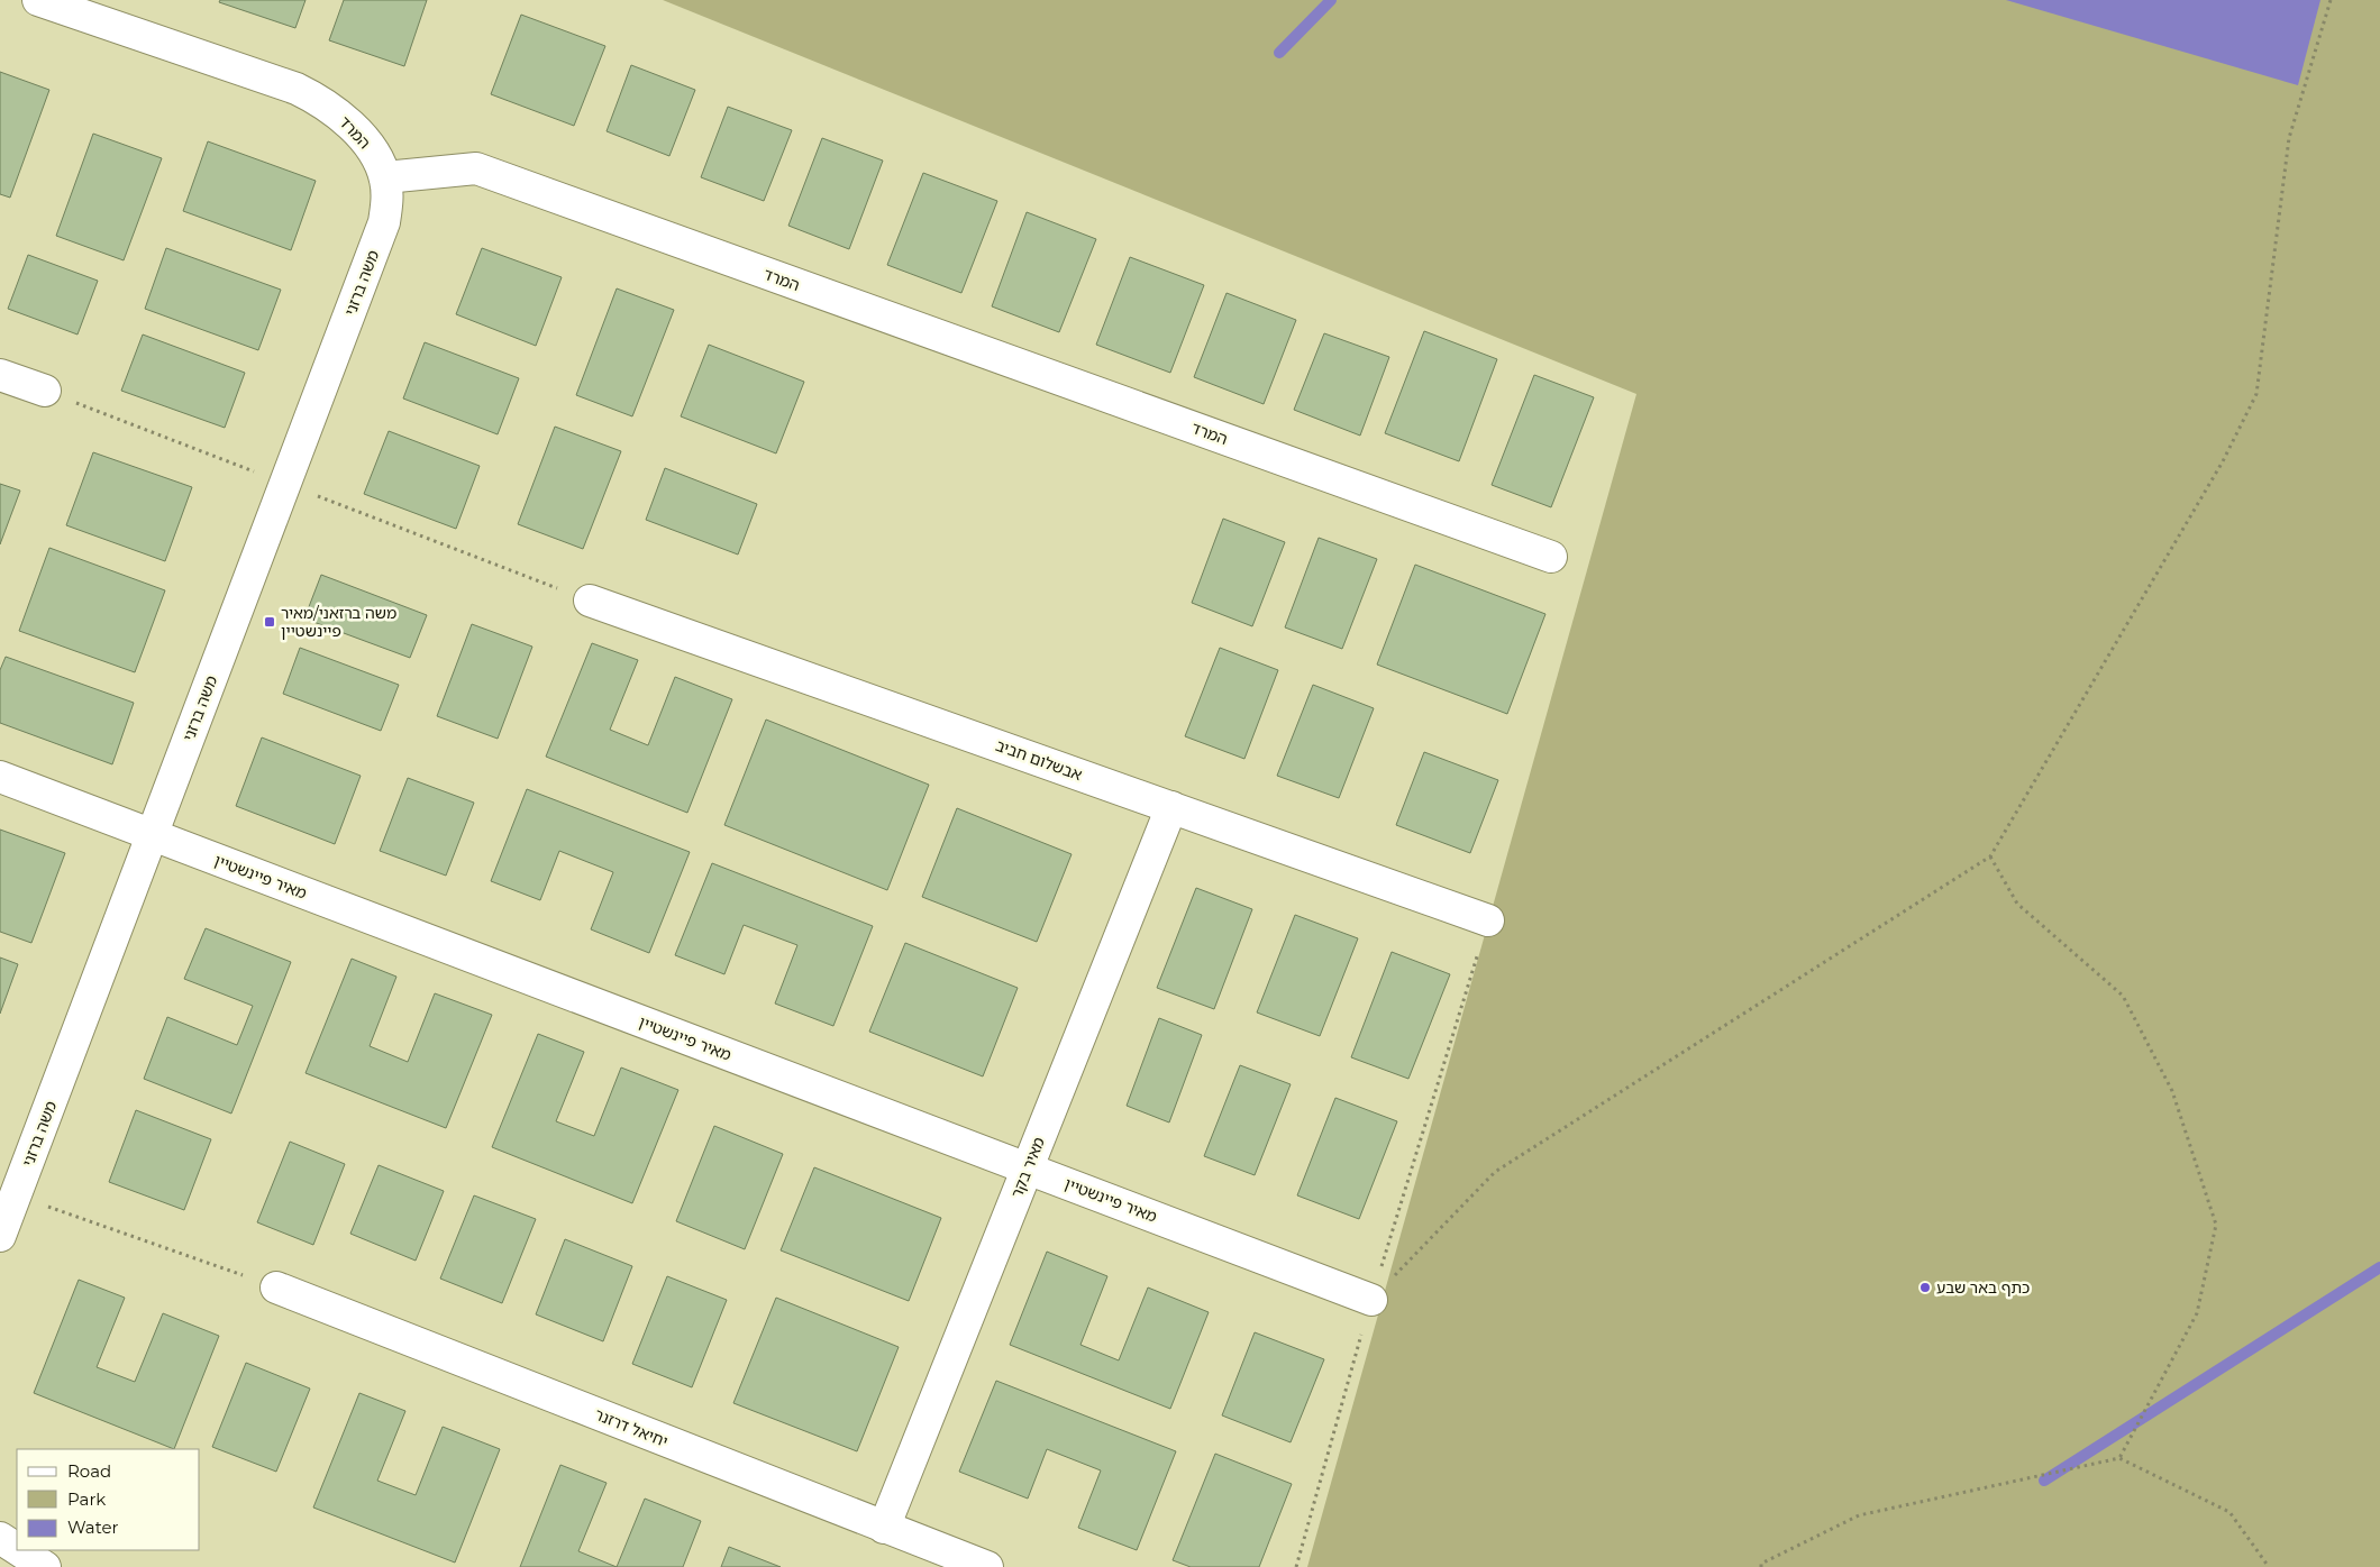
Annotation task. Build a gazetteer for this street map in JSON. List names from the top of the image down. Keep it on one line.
{"streets":{"street":["המרד","משה ברזני","אבשלום חביב","מאיר פיינשטיין","מאיר בקר","יחיאל דרזנר"]},"crossings":[["המרד","משה ברזני"],["משה ברזני","מאיר פיינשטיין"],["אבשלום חביב","מאיר בקר"],["מאיר פיינשטיין","מאיר בקר"],["מאיר בקר","יחיאל דרזנר"]],"places":{"transit":["משה ברזאני/מאיר פיינשטיין"],"other":["כתף באר שבע"]},"legend":["Road","Park","Water"]}
